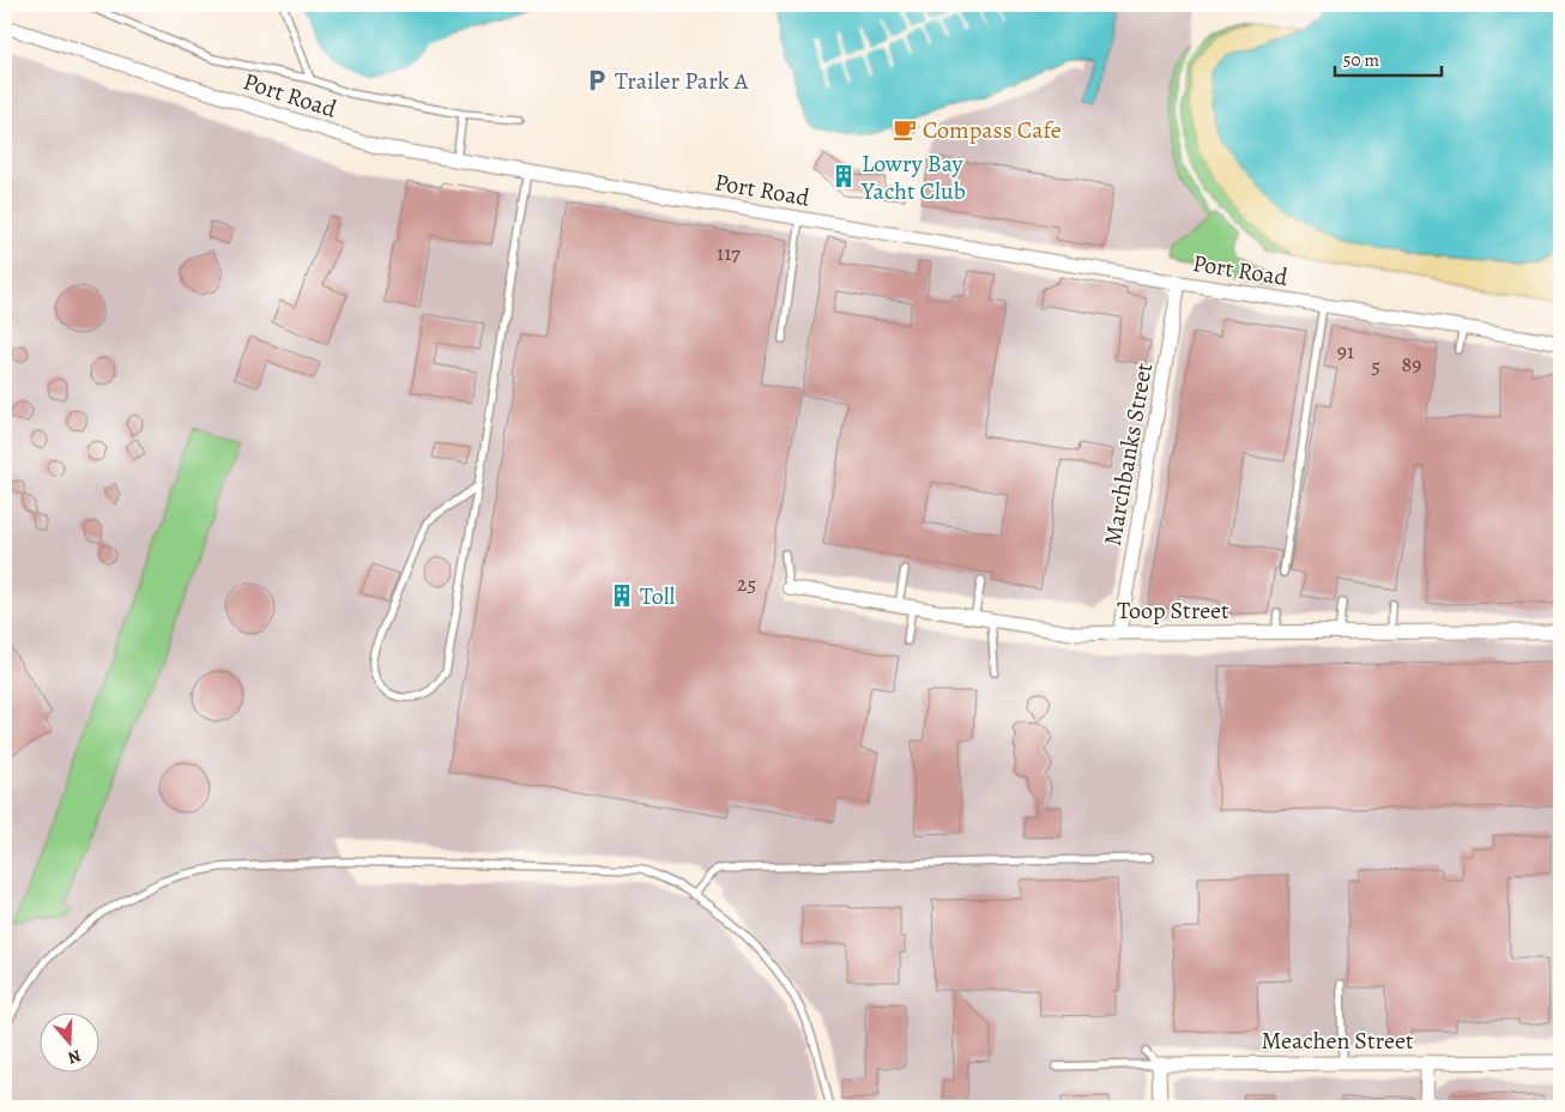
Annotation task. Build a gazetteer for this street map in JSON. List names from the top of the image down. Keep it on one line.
{"streets":{"street":["Port Road","Marchbanks Street","Toop Street","Meachen Street"]},"crossings":[["Port Road","Marchbanks Street"],["Marchbanks Street","Toop Street"]],"places":{"parking":["Trailer Park A"],"cafe":["Compass Cafe"],"building":["Lowry Bay Yacht Club","Toll"]},"house_numbers":["117","91","89","5","25"],"scale_bar":"50 m","north":"bottom"}
